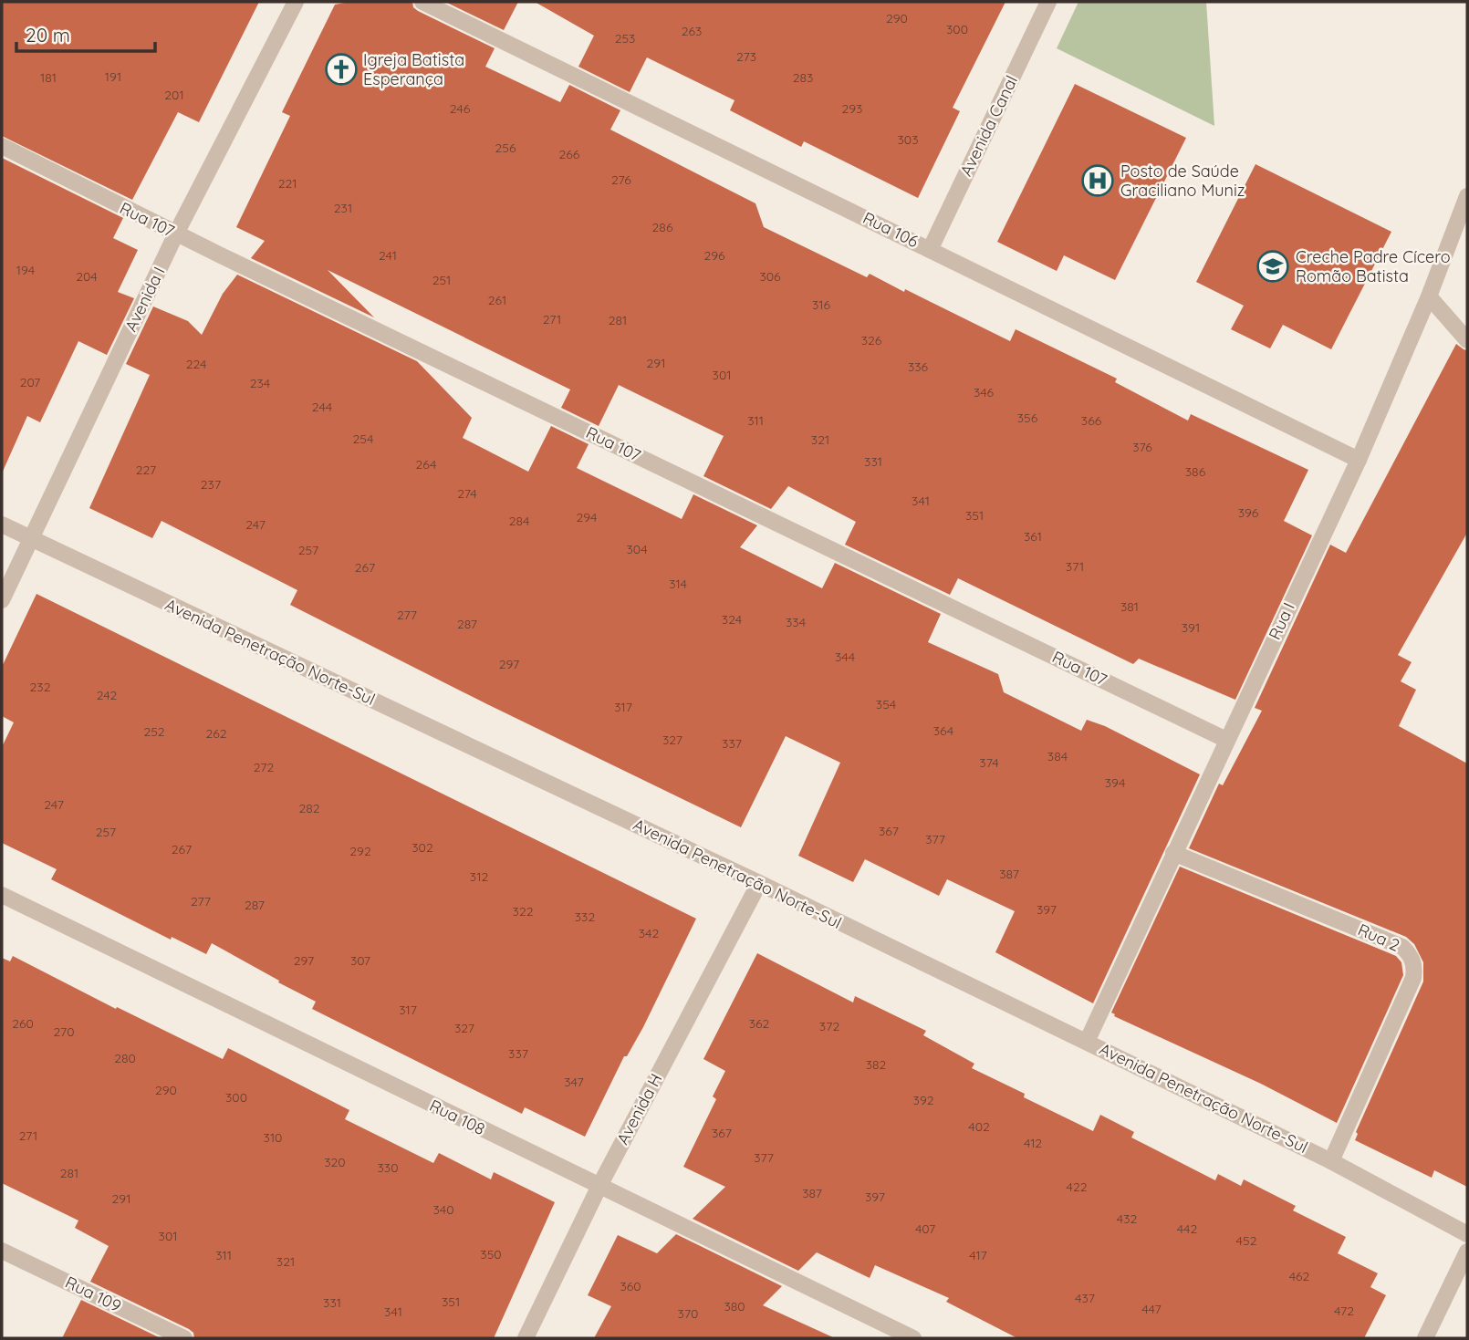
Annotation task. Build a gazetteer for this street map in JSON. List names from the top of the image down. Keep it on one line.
{"streets":{"street":["Avenida Canal","Rua 107","Rua 106","Avenida I","Rua I","Avenida Penetração Norte-Sul","Rua 2","Avenida H","Rua 108","Rua 109"]},"crossings":[["Avenida Canal","Rua 106"],["Rua 107","Avenida I"],["Rua 107","Rua I"],["Rua 106","Rua I"],["Avenida I","Avenida Penetração Norte-Sul"],["Rua I","Avenida Penetração Norte-Sul"],["Rua I","Rua 2"],["Avenida Penetração Norte-Sul","Rua 2"],["Avenida Penetração Norte-Sul","Avenida H"],["Avenida H","Rua 108"]],"places":{"church":["Igreja Batista Esperança"],"hospital":["Posto de Saúde Graciliano Muniz"],"school or university":["Creche Padre Cícero Romão Batista"]},"house_numbers":["290","300","263","253","273","191","181","283","201","246","293","303","256","266","276","221","231","286","241","296","194","204","306","251","261","316","271","281","326","291","224","336","301","207","234","346","244","356","311","366","254","321","376","331","264","227","386","237","274","341","396","351","294","284","247","361","304","257","371","267","314","381","277","324","334","287","391","344","297","232","242","354","317","364","252","262","327","337","384","374","272","394","247","282","367","257","377","302","267","292","387","312","277","287","397","322","332","342","297","307","317","260","362","372","327","270","337","280","382","347","290","300","392","402","367","271","310","412","377","320","330","281","422","387","397","291","340","432","407","442","301","452","350","311","417","321","462","360","437","351","331","380","447","472","341","370"],"scale_bar":"20 m"}
